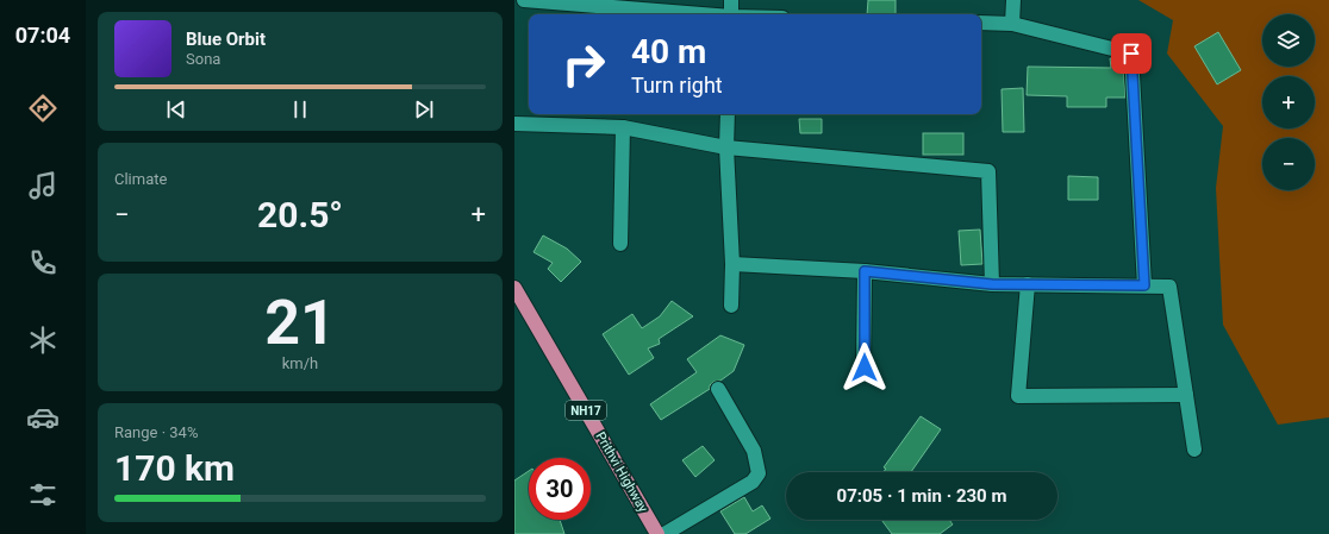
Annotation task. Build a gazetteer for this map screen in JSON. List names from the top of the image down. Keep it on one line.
{"streets":{"highway":["NH17","Prithvi Highway"]},"page":{"tabs":"07:04","map_buttons":["+","−"],"turn":["40 m","Turn right"],"song":["Blue Orbit","Sona"],"tile":["Climate",["21","km/h"],["Range · 34%","170 km"]],"heat":["−","20.5°","+"],"limit":"30","trip":"07:05 · 1 min · 230 m"}}
